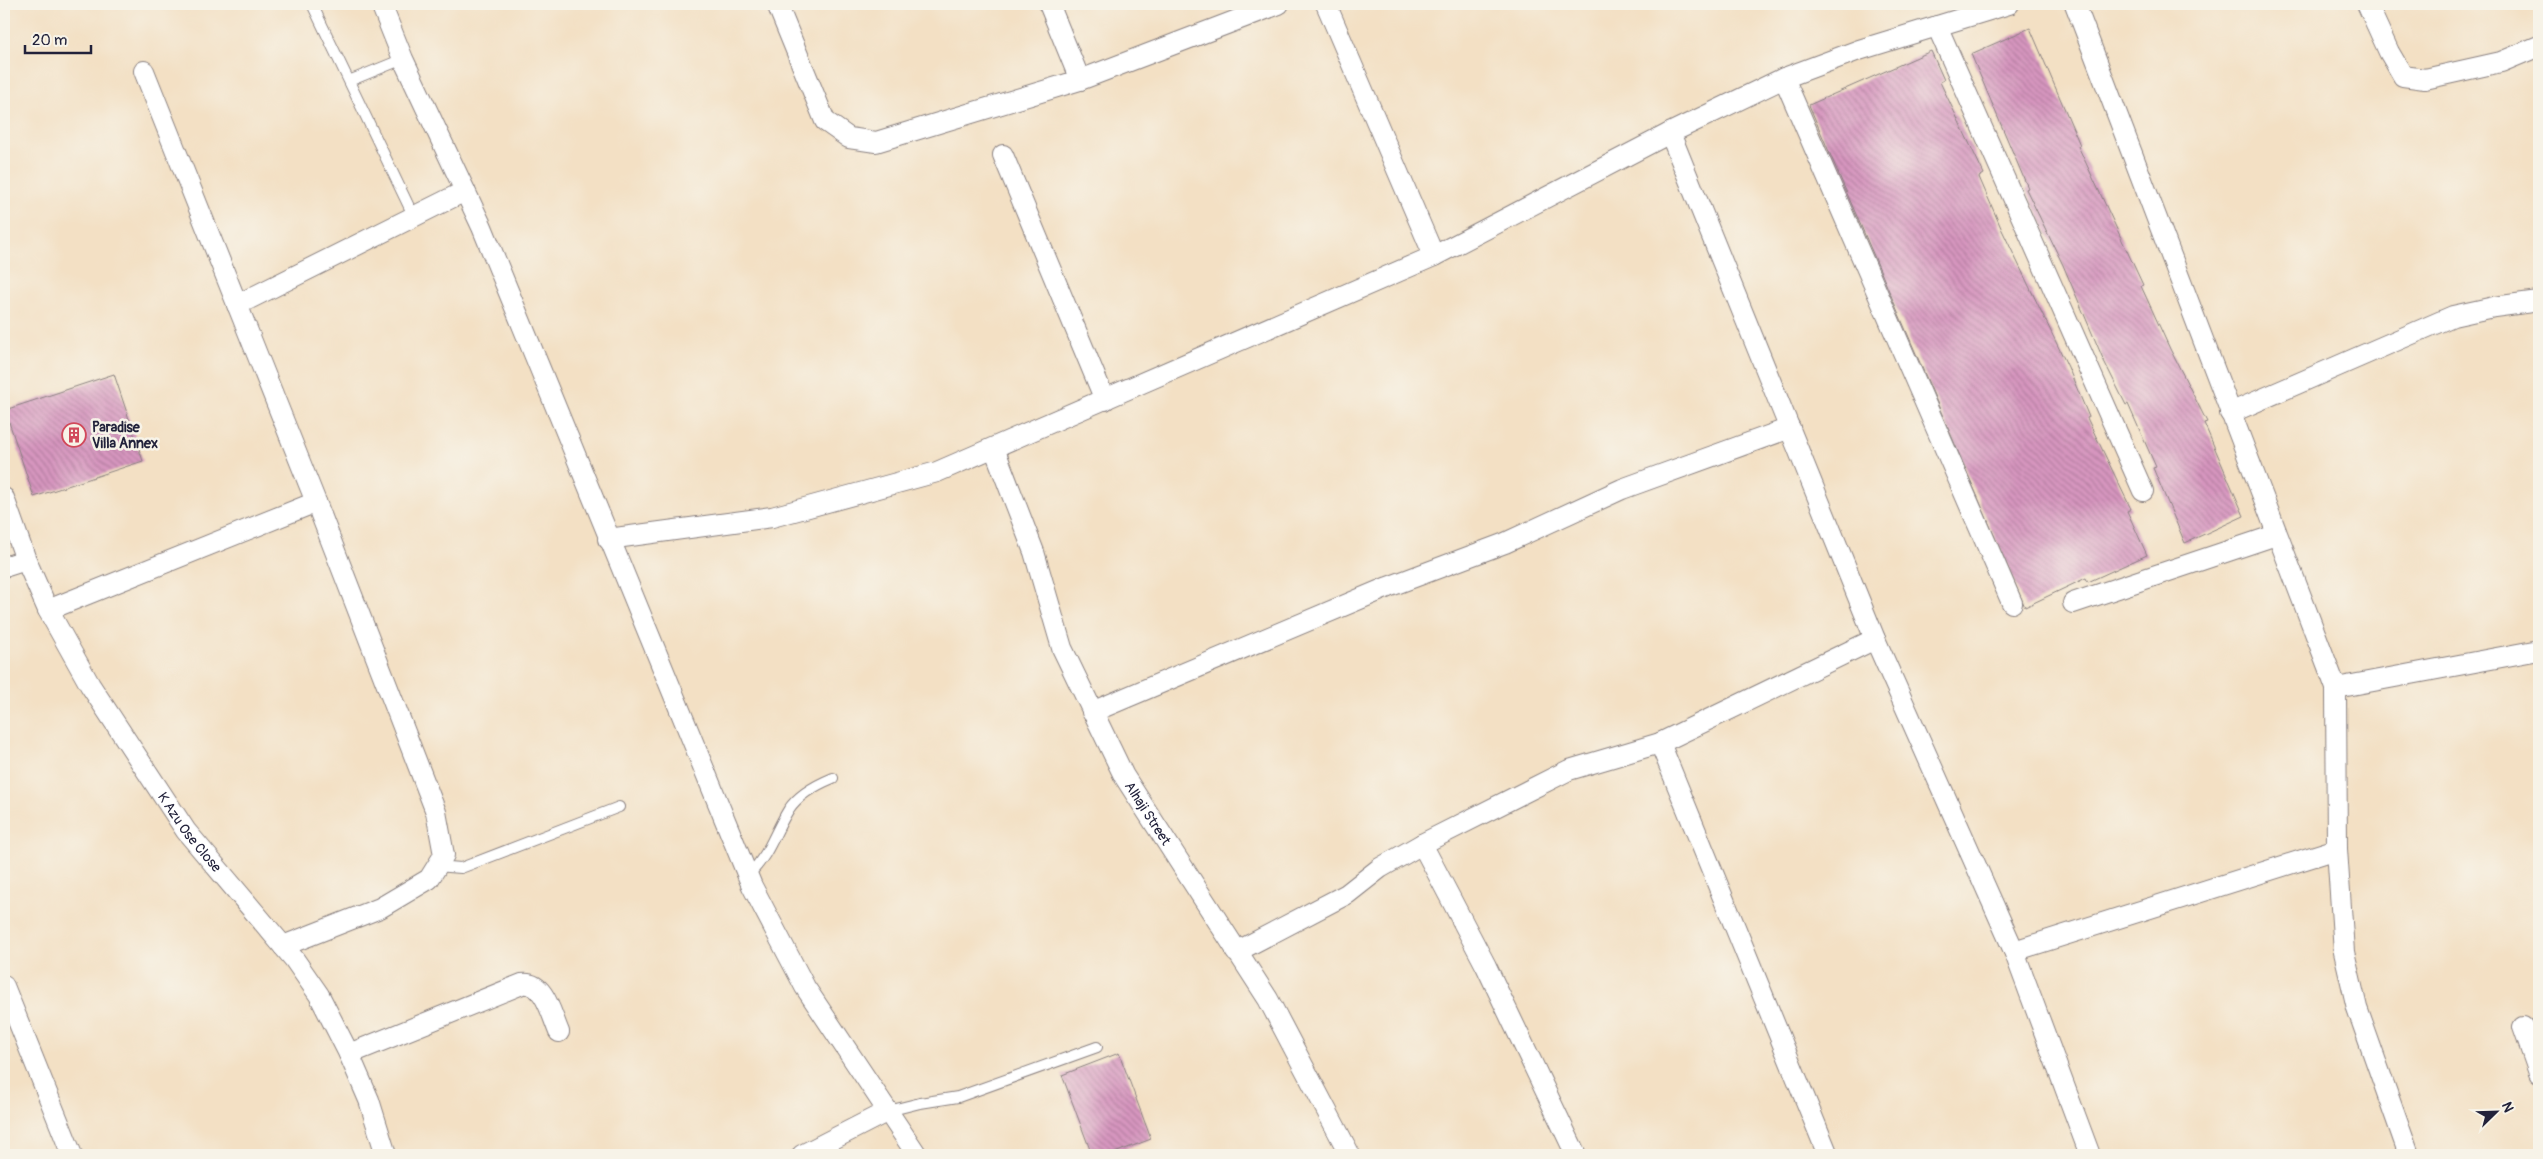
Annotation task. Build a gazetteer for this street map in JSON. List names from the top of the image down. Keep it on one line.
{"streets":{"street":["Alhaji Street","K Azu Ose Close"]},"places":{"building":["Paradise Villa Annex"]},"scale_bar":"20 m","north":"top right"}
